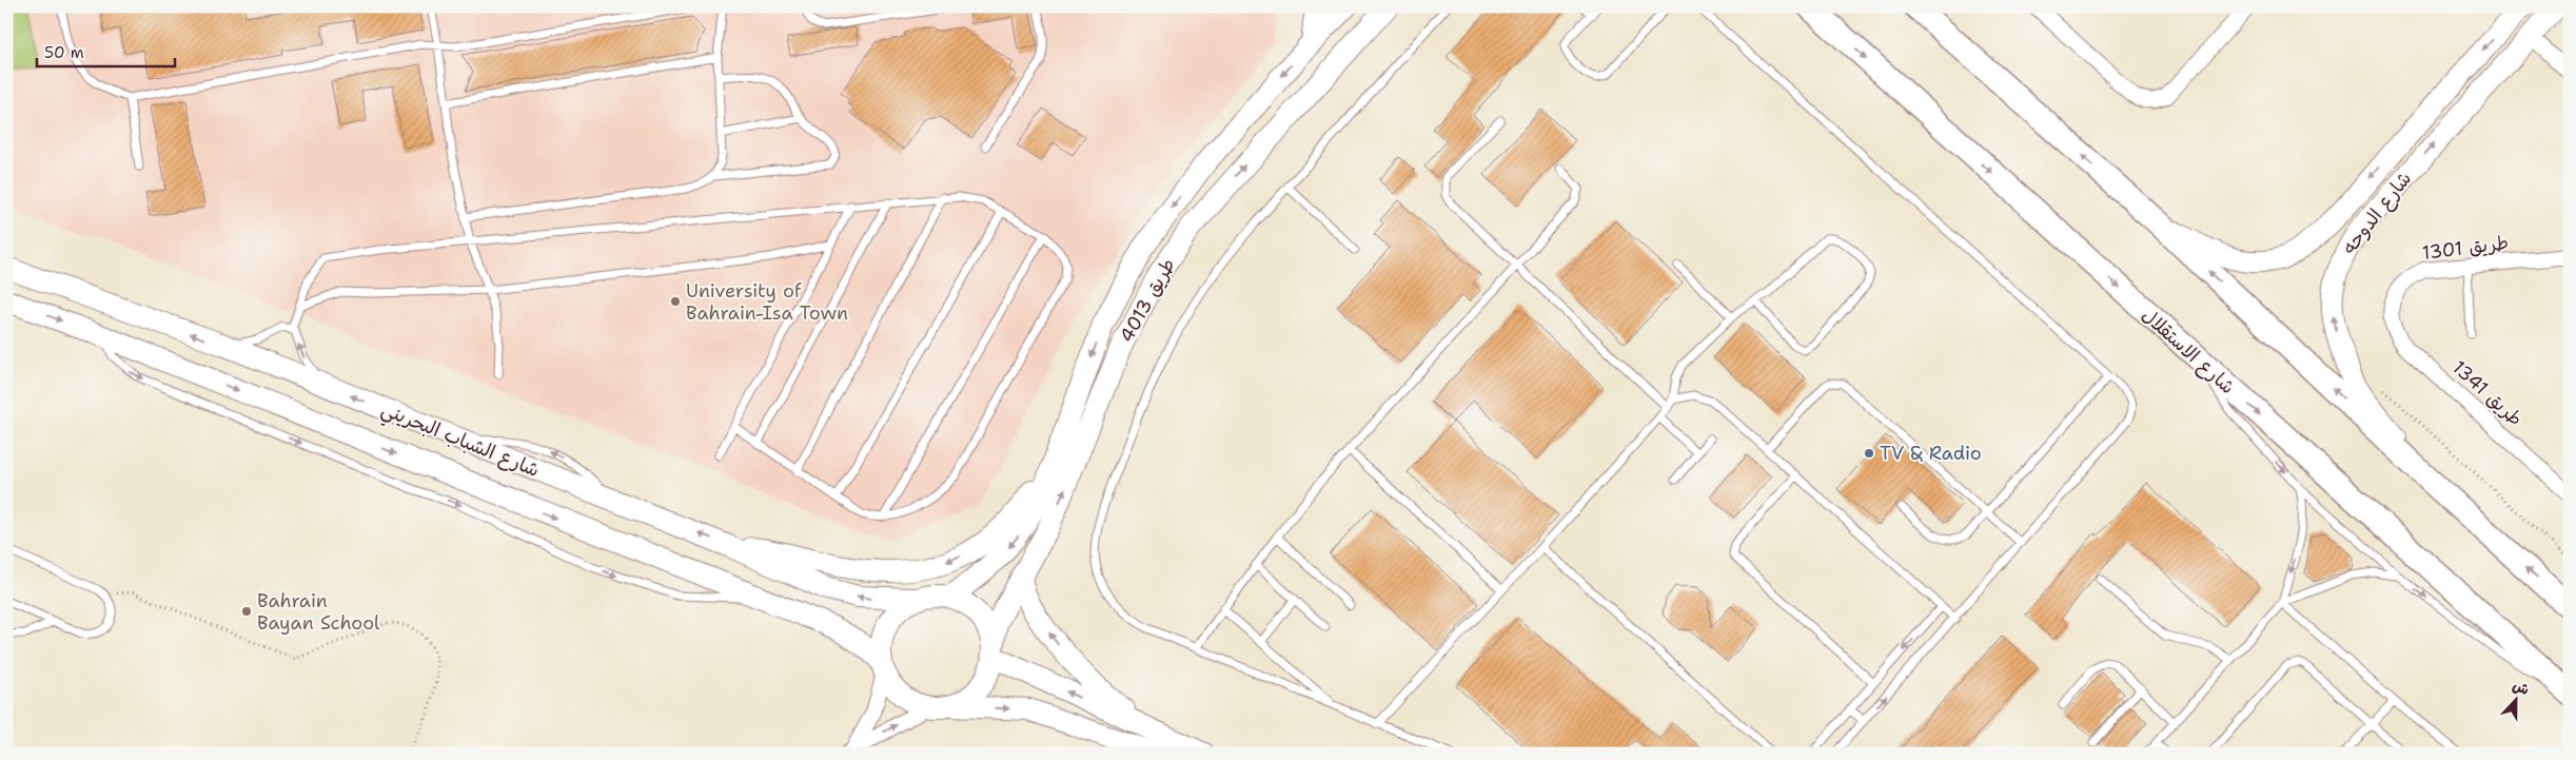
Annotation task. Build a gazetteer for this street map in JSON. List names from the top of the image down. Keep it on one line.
{"streets":{"main road":["شارع الاستقلال"],"street":["شارع الدوحه","طريق 1301","طريق 4013","طريق 1341","شارع الشباب البحريني"]},"crossings":[["طريق 1301","طريق 1341"],["طريق 4013","شارع الشباب البحريني"]],"places":["University of Bahrain-Isa Town","TV & Radio","Bahrain Bayan School"],"scale_bar":"50 m","north":"top"}
